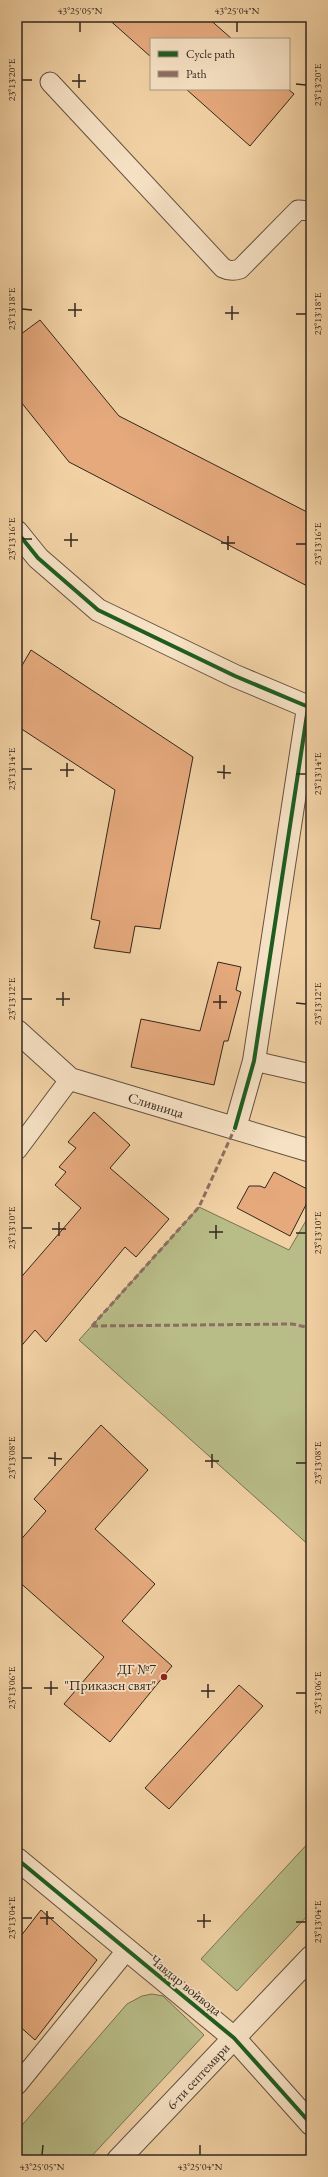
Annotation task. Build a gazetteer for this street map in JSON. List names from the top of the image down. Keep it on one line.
{"streets":{"street":["Сливница","Чавдар войвода","6-ти септември"]},"crossings":[["Чавдар войвода","6-ти септември"]],"places":["ДГ №7 \"Приказен свят\""],"legend":["Cycle path","Path"],"coordinates":["43°25'05\"N","43°25'04\"N","23°13'20\"E","23°13'18\"E","23°13'16\"E","23°13'14\"E","23°13'12\"E","23°13'10\"E","23°13'08\"E","23°13'06\"E","23°13'04\"E"]}
